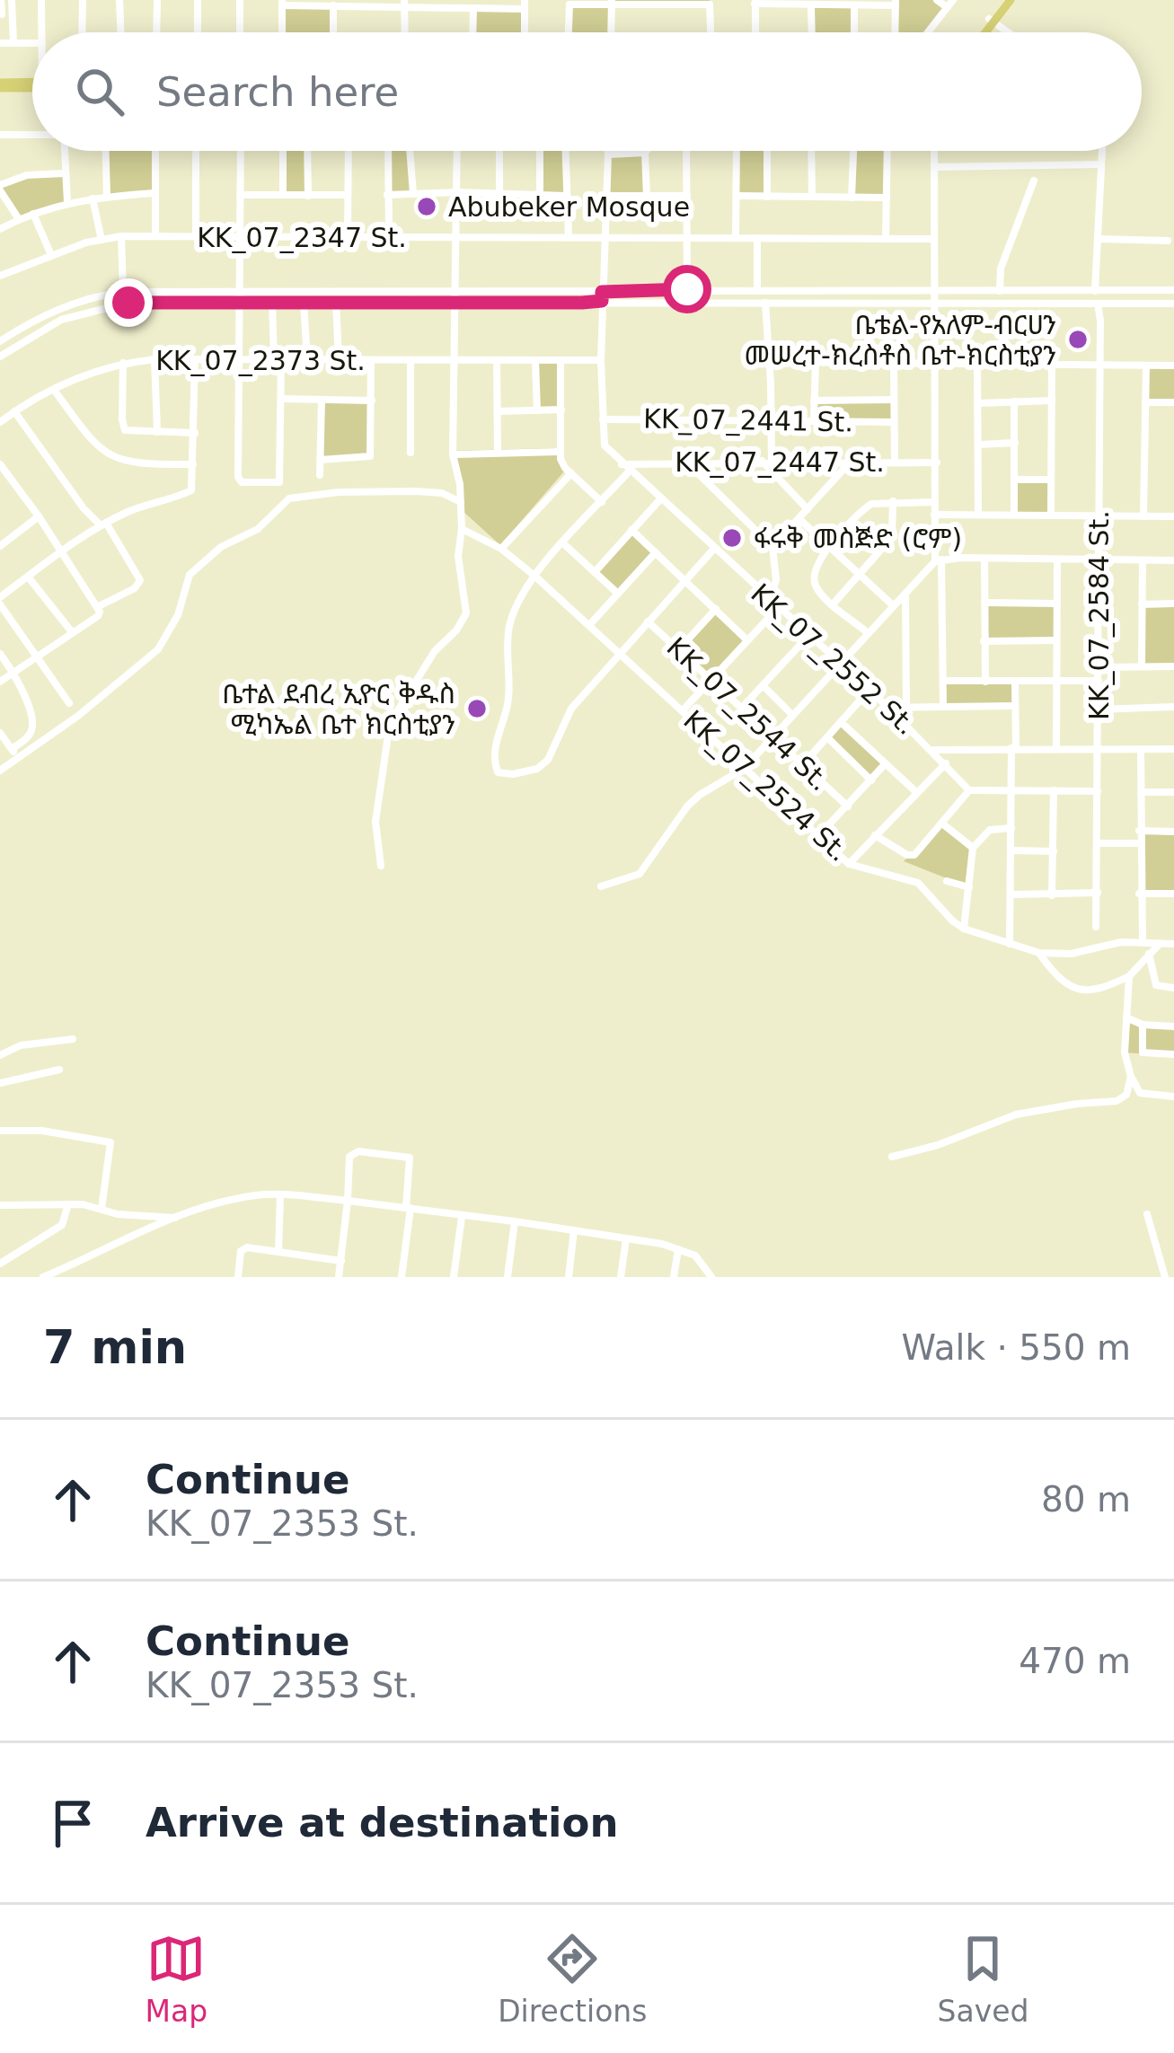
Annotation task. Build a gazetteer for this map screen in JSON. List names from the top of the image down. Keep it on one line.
{"streets":{"street":["KK_07_2347 St.","KK_07_2373 St.","KK_07_2441 St.","KK_07_2447 St.","KK_07_2584 St.","KK_07_2552 St.","KK_07_2544 St.","KK_07_2524 St."]},"crossings":[["KK_07_2347 St.","KK_07_2552 St."],["KK_07_2373 St.","KK_07_2552 St."],["KK_07_2441 St.","KK_07_2552 St."],["KK_07_2447 St.","KK_07_2552 St."]],"places":["Abubeker Mosque","ቤቴል-የአለም-ብርሀን መሠረተ-ክረስቶስ ቤተ-ክርስቲያን","ፋሩቅ መስጅድ (ሮም)","ቤተል ደብረ ኢዮር ቅዱስ ሚካኤል ቤተ ክርስቲያን"],"page":{"search":"Search here","heading":["7 min","Walk · 550 m"],"list":[["Continue","KK_07_2353 St.","80 m"],["Continue","KK_07_2353 St.","470 m"],"Arrive at destination"],"nav":["Map","Directions","Saved"]}}
